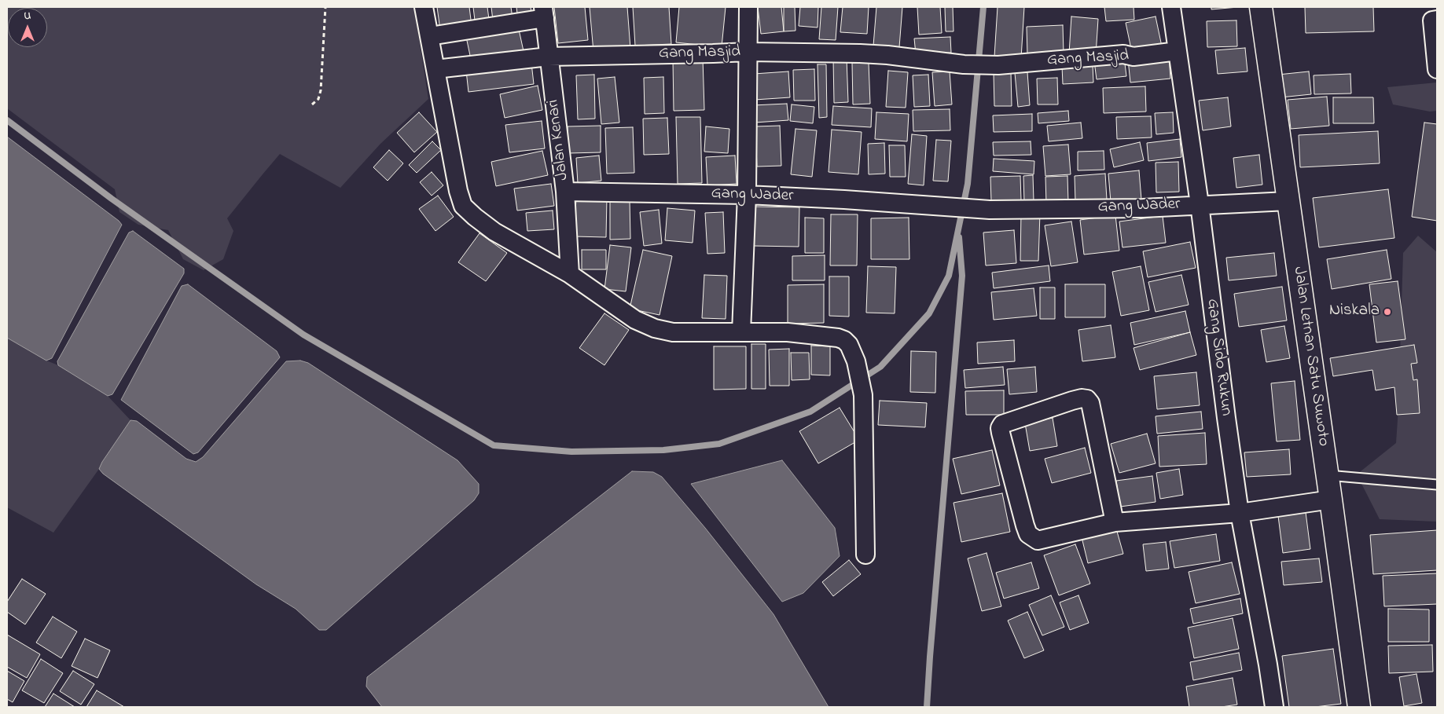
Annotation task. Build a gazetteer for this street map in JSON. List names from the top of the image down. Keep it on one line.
{"streets":{"main road":["Jalan Letnan Satu Suwoto"],"street":["Gang Masjid","Jalan Kenari","Gang Wader","Gang Sido Rukun"]},"crossings":[["Gang Masjid","Jalan Kenari"],["Gang Masjid","Gang Sido Rukun"],["Jalan Kenari","Gang Wader"],["Gang Wader","Jalan Letnan Satu Suwoto"],["Gang Wader","Gang Sido Rukun"]],"places":["Niskala"],"north":"top"}
